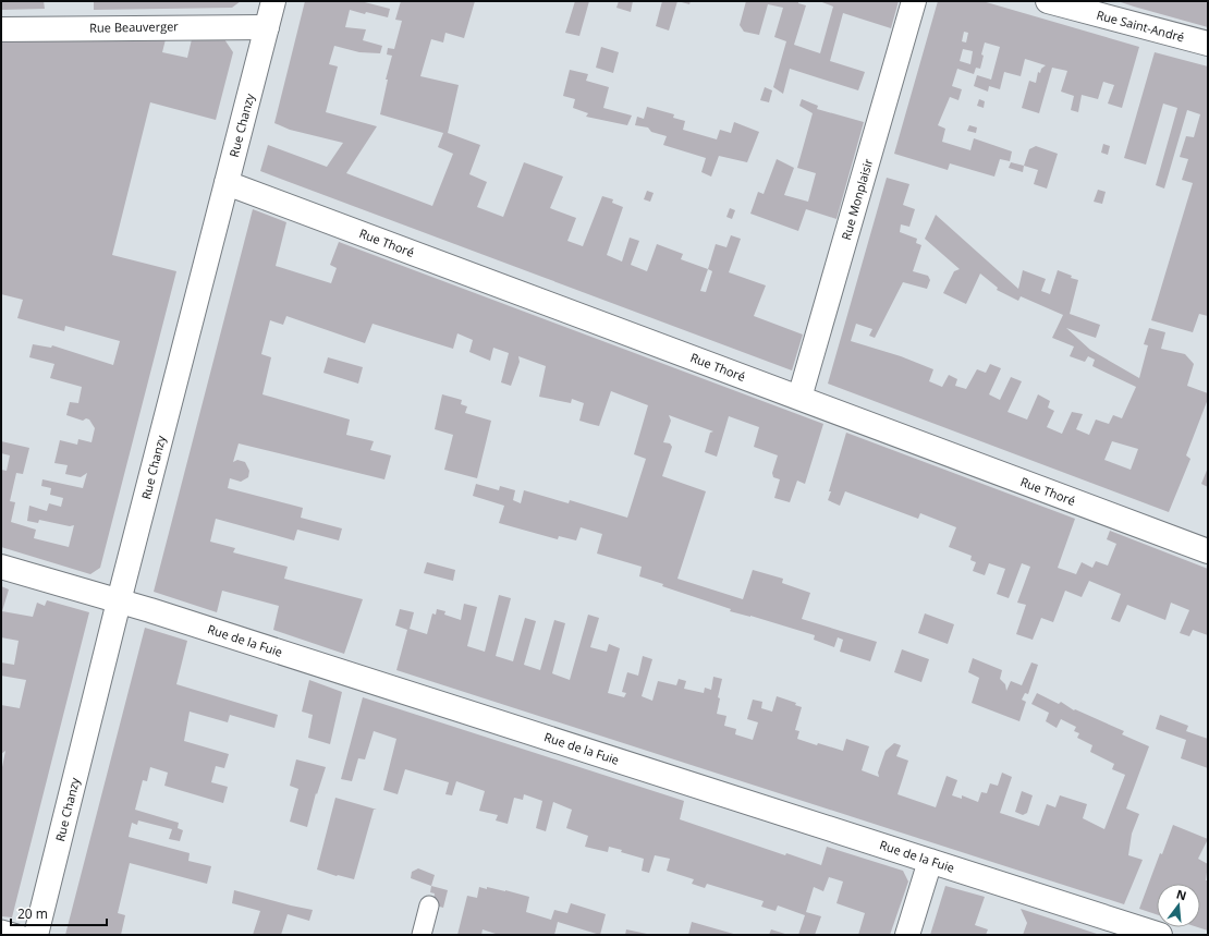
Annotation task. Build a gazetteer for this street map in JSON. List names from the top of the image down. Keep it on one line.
{"streets":{"street":["Rue Saint-André","Rue Beauverger","Rue Chanzy","Rue Monplaisir","Rue Thoré","Rue de la Fuie"]},"crossings":[["Rue Beauverger","Rue Chanzy"],["Rue Chanzy","Rue Thoré"],["Rue Chanzy","Rue de la Fuie"],["Rue Monplaisir","Rue Thoré"]],"scale_bar":"20 m","north":"top"}
